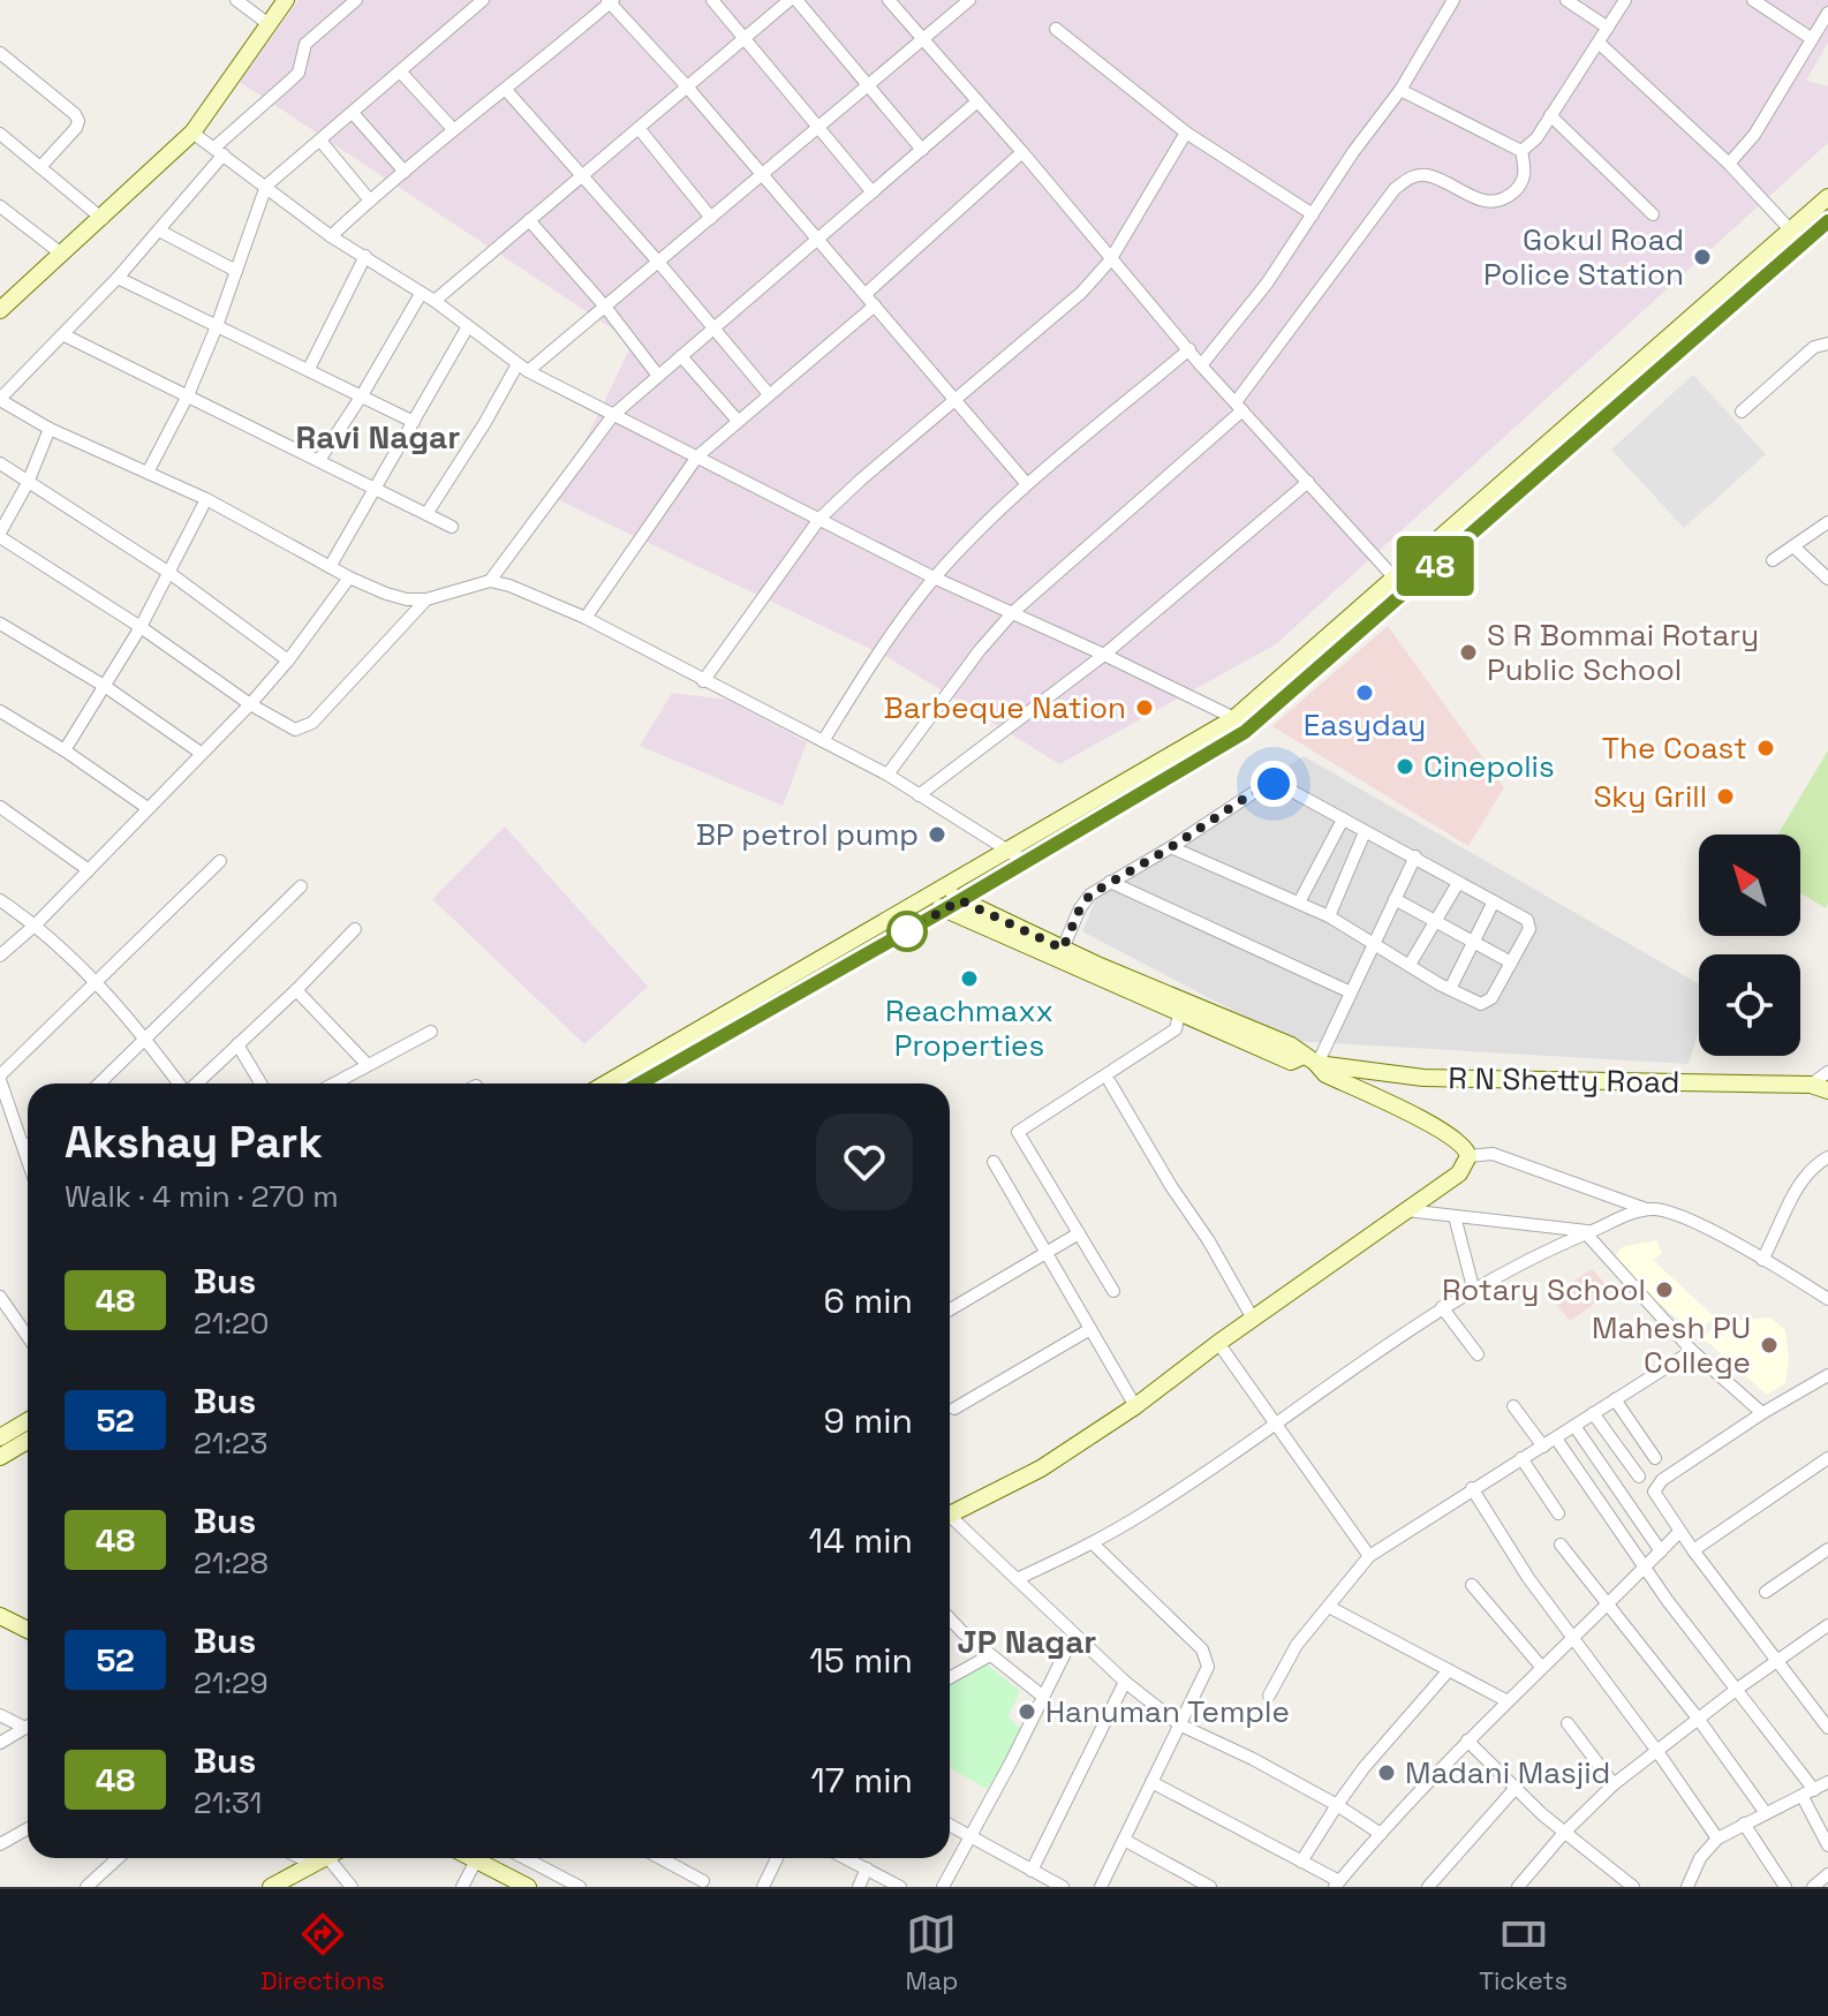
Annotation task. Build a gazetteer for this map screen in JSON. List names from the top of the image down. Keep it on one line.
{"streets":{"main road":["R N Shetty Road"]},"districts":["Ravi Nagar","JP Nagar"],"places":["Gokul Road Police Station","S R Bommai Rotary Public School","Easyday","Barbeque Nation","The Coast","Cinepolis","Sky Grill","BP petrol pump","Reachmaxx Properties","Rotary School","Mahesh PU College","Hanuman Temple","Madani Masjid"],"lines":["bus line 48"],"north":"top left","page":{"on_map":"48","heading":["Akshay Park","Walk · 4 min · 270 m"],"list":[{"mark":"48","name":"Bus","note":"21:20","value":"6 min"},{"mark":"52","name":"Bus","note":"21:23","value":"9 min"},{"mark":"48","name":"Bus","note":"21:28","value":"14 min"},{"mark":"52","name":"Bus","note":"21:29","value":"15 min"},{"mark":"48","name":"Bus","note":"21:31","value":"17 min"}],"tabs":["Directions","Map","Tickets"]}}
